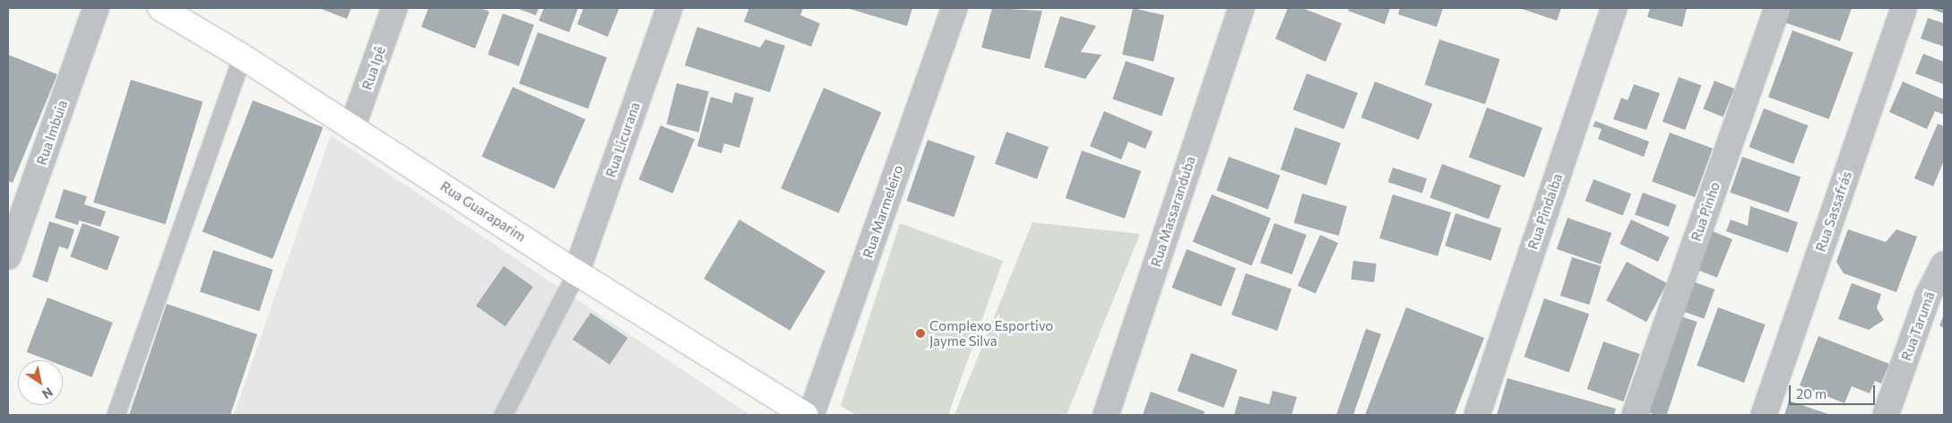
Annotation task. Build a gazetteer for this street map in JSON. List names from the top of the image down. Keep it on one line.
{"streets":{"street":["Rua Ipê","Rua Imbuia","Rua Licurana","Rua Guaraparim","Rua Marmeleiro","Rua Massaranduba","Rua Pindaíba","Rua Pinho","Rua Sassafrás","Rua Tarumã"]},"crossings":[["Rua Ipê","Rua Guaraparim"],["Rua Licurana","Rua Guaraparim"]],"places":["Complexo Esportivo Jayme Silva"],"scale_bar":"20 m","north":"bottom right"}
